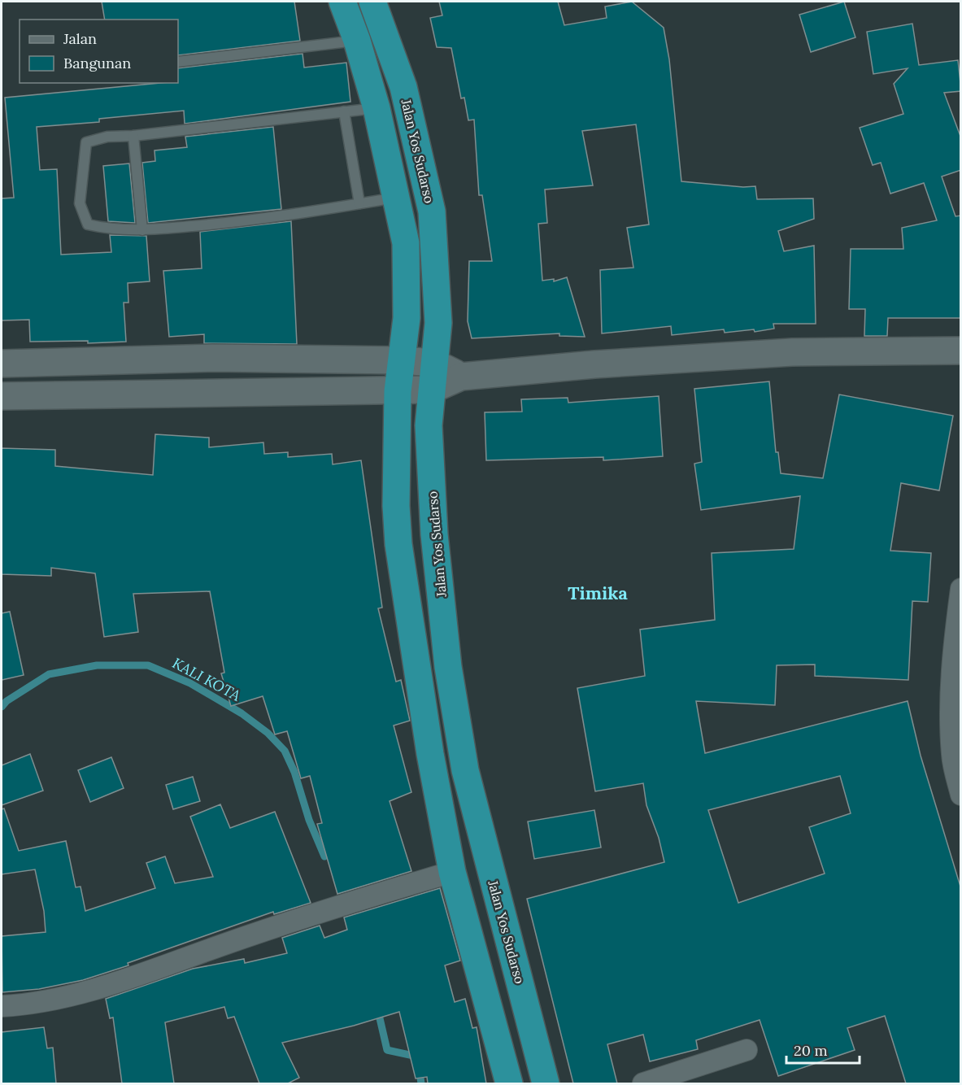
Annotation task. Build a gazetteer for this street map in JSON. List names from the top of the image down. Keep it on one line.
{"streets":{"highway":["Jalan Yos Sudarso"]},"districts":["Timika"],"water":["KALI KOTA"],"legend":["Jalan","Bangunan"],"scale_bar":"20 m"}
